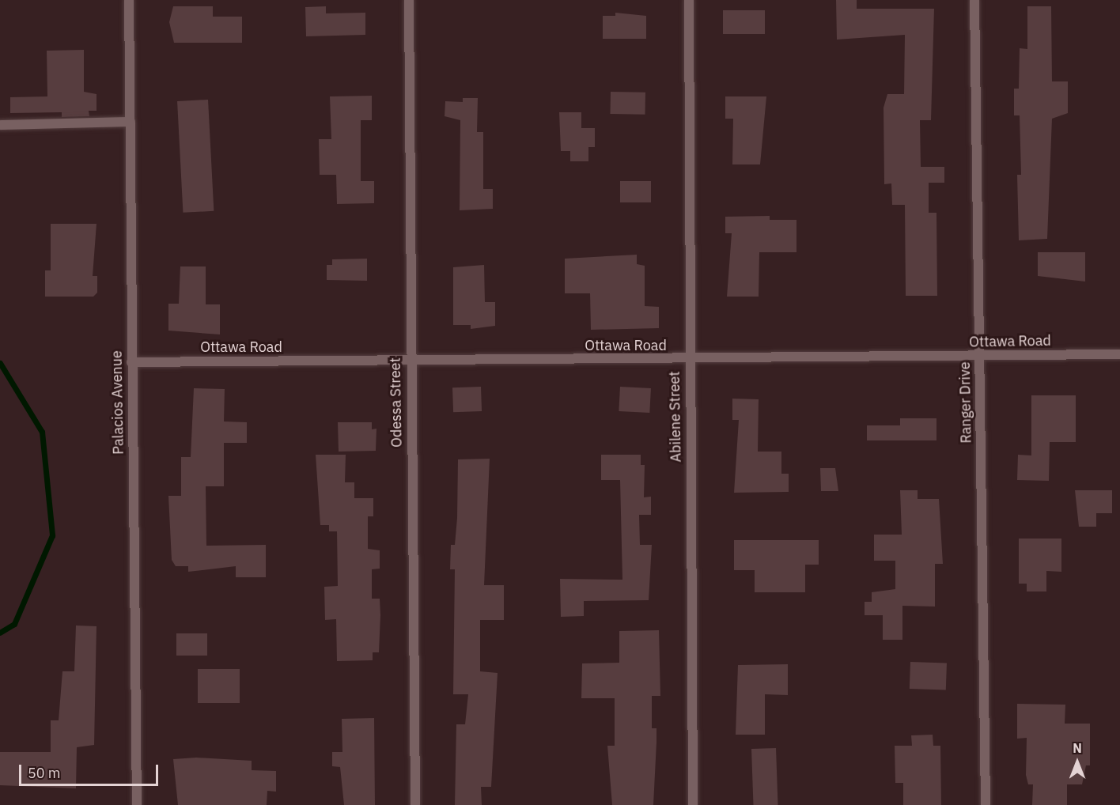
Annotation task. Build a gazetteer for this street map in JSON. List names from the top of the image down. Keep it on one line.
{"streets":{"street":["Ottawa Road","Palacios Avenue","Odessa Street","Ranger Drive","Abilene Street"]},"crossings":[["Ottawa Road","Palacios Avenue"],["Ottawa Road","Odessa Street"],["Ottawa Road","Ranger Drive"],["Ottawa Road","Abilene Street"]],"scale_bar":"50 m","north":"top"}
